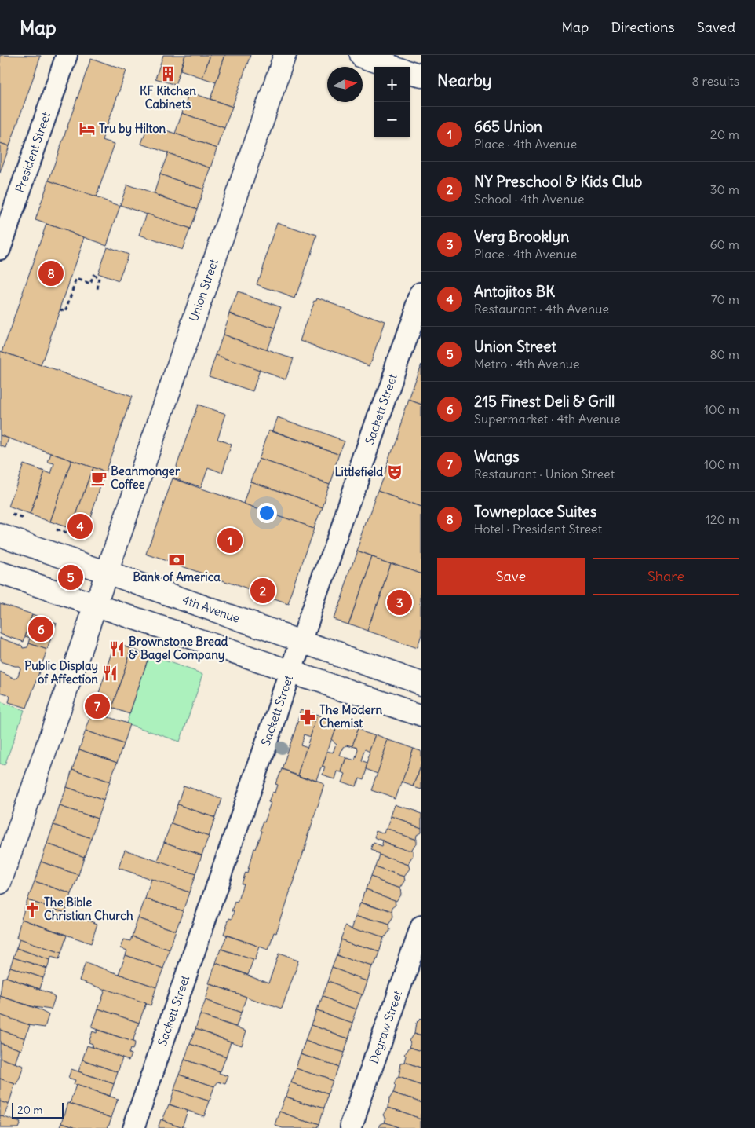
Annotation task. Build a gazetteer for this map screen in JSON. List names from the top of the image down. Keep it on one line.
{"streets":{"main road":["Union Street","4th Avenue"],"street":["President Street","Sackett Street","Degraw Street"]},"crossings":[["Union Street","4th Avenue"],["Sackett Street","4th Avenue"]],"places":{"building":["KF Kitchen Cabinets"],"hotel":["Tru by Hilton"],"theatre":["Littlefield"],"cafe":["Beanmonger Coffee"],"bank":["Bank of America"],"restaurant":["Brownstone Bread & Bagel Company","Public Display of Affection"],"pharmacy":["The Modern Chemist"],"church":["The Bible Christian Church"]},"scale_bar":"20 m","north":"right","page":{"header":"Map","nav":["Map","Directions","Saved"],"heading":["Nearby","8 results"],"map_buttons":["+","−"],"list":[{"mark":"1","name":"665 Union","note":"Place · 4th Avenue","value":"20 m"},{"mark":"2","name":"NY Preschool & Kids Club","note":"School · 4th Avenue","value":"30 m"},{"mark":"3","name":"Verg Brooklyn","note":"Place · 4th Avenue","value":"60 m"},{"mark":"4","name":"Antojitos BK","note":"Restaurant · 4th Avenue","value":"70 m"},{"mark":"5","name":"Union Street","note":"Metro · 4th Avenue","value":"80 m"},{"mark":"6","name":"215 Finest Deli & Grill","note":"Supermarket · 4th Avenue","value":"100 m"},{"mark":"7","name":"Wangs","note":"Restaurant · Union Street","value":"100 m"},{"mark":"8","name":"Towneplace Suites","note":"Hotel · President Street","value":"120 m"}],"pins":["8","4","1","5","2","3","6","7"],"buttons":["Save","Share"],"scale":"20 m"}}
